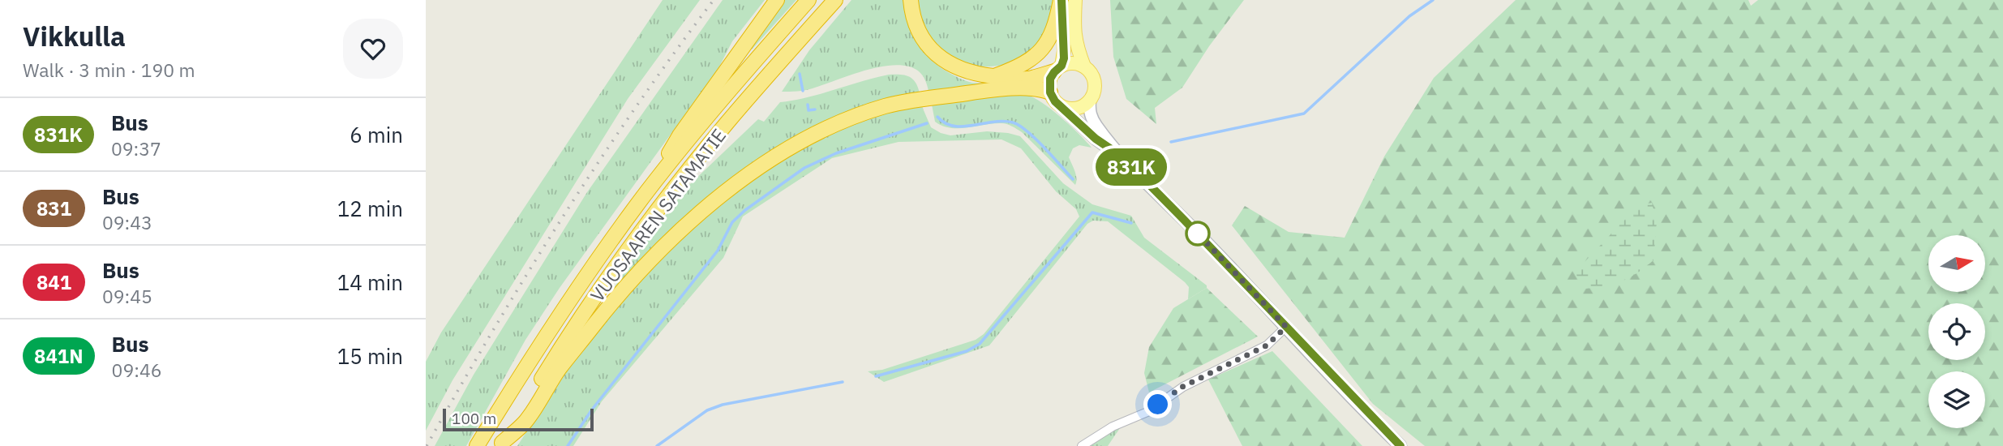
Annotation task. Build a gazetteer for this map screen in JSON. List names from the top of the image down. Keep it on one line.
{"streets":{"highway":["VUOSAAREN SATAMATIE"]},"lines":["bus line 831K"],"scale_bar":"100 m","north":"right","page":{"heading":["Vikkulla","Walk · 3 min · 190 m"],"on_map":"831K","list":[{"mark":"831K","name":"Bus","note":"09:37","value":"6 min"},{"mark":"831","name":"Bus","note":"09:43","value":"12 min"},{"mark":"841","name":"Bus","note":"09:45","value":"14 min"},{"mark":"841N","name":"Bus","note":"09:46","value":"15 min"}],"scale":"100 m"}}
